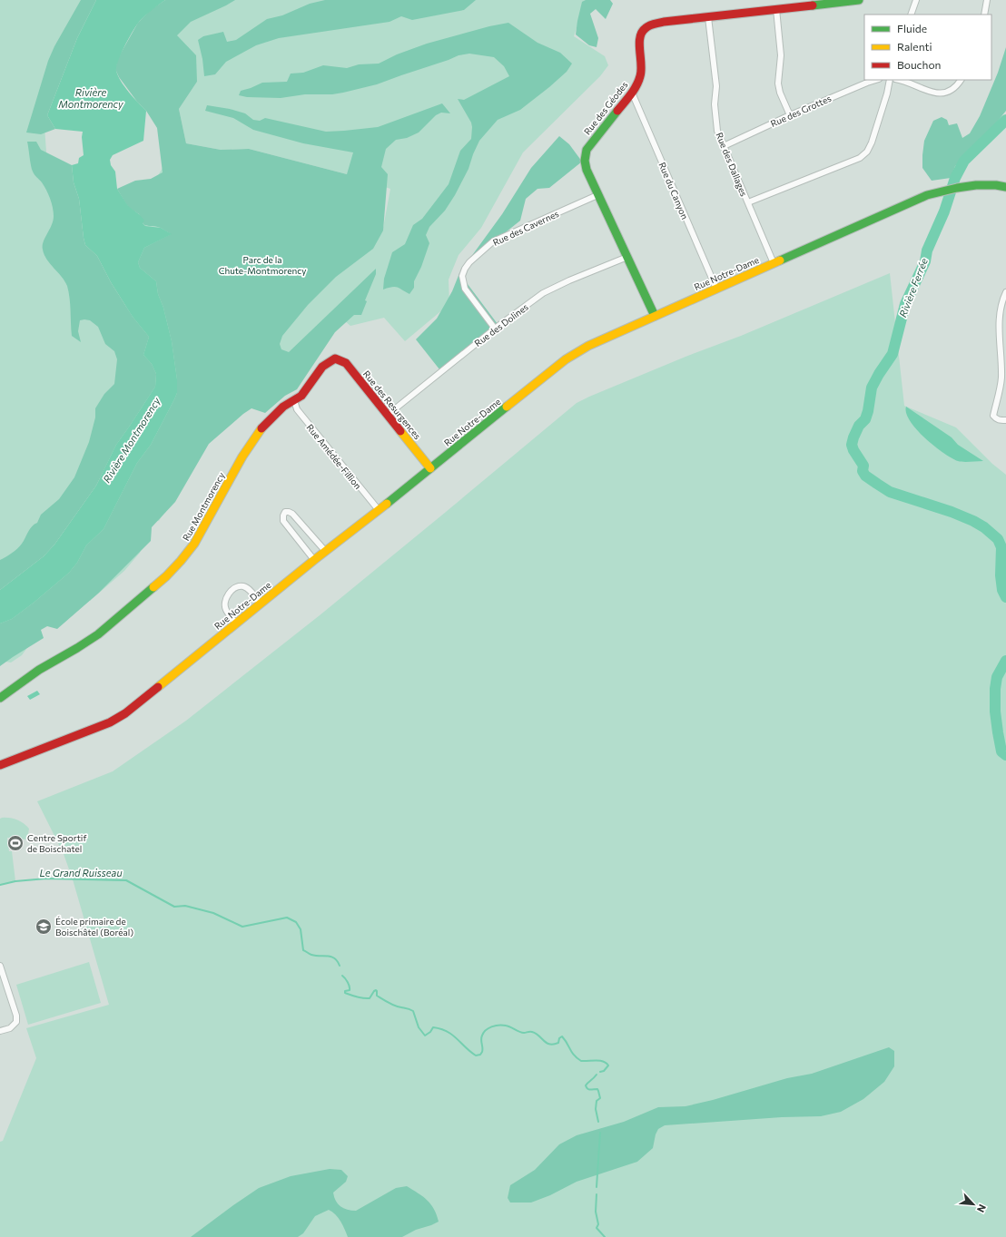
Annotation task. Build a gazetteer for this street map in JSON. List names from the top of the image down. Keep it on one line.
{"streets":{"street":["Rue des Géodes","Rue des Grottes","Rue des Dallages","Rue du Canyon","Rue des Cavernes","Rue Notre-Dame","Rue des Dolines","Rue des Resurgences","Rue Amédée-Fillion","Rue Montmorency"]},"crossings":[["Rue des Géodes","Rue des Dallages"],["Rue des Géodes","Rue du Canyon"],["Rue des Géodes","Rue des Cavernes"],["Rue des Géodes","Rue Notre-Dame"],["Rue des Géodes","Rue des Dolines"],["Rue des Grottes","Rue des Dallages"],["Rue des Dallages","Rue Notre-Dame"],["Rue du Canyon","Rue Notre-Dame"],["Rue des Cavernes","Rue des Dolines"],["Rue Notre-Dame","Rue des Resurgences"],["Rue Notre-Dame","Rue Amédée-Fillion"],["Rue des Dolines","Rue des Resurgences"],["Rue des Resurgences","Rue Montmorency"],["Rue Amédée-Fillion","Rue Montmorency"]],"water":["Rivière Montmorency","Rivière Ferrée","Le Grand Ruisseau"],"parks":["Parc de la Chute-Montmorency"],"places":{"sports":["Centre Sportif de Boischatel"],"school or university":["École primaire de Boischâtel (Boréal)"]},"legend":["Fluide","Ralenti","Bouchon"],"north":"bottom right"}
